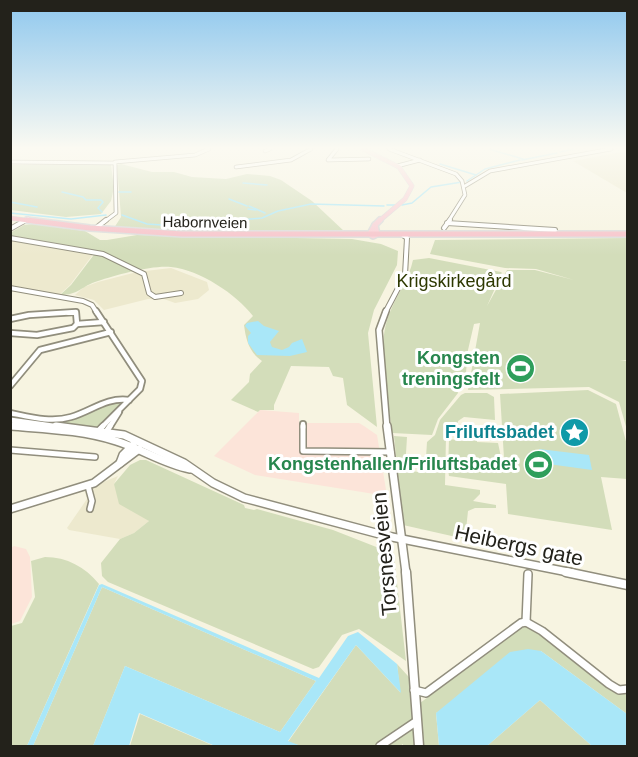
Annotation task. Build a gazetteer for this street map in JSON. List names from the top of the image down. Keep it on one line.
{"streets":{"highway":["Habornveien"],"street":["Heibergs gate","Torsnesveien"]},"crossings":[["Habornveien","Torsnesveien"],["Heibergs gate","Torsnesveien"]],"parks":["Krigskirkegård"],"places":{"sports":["Kongsten treningsfelt","Kongstenhallen/Friluftsbadet"],"place":["Friluftsbadet"]}}
